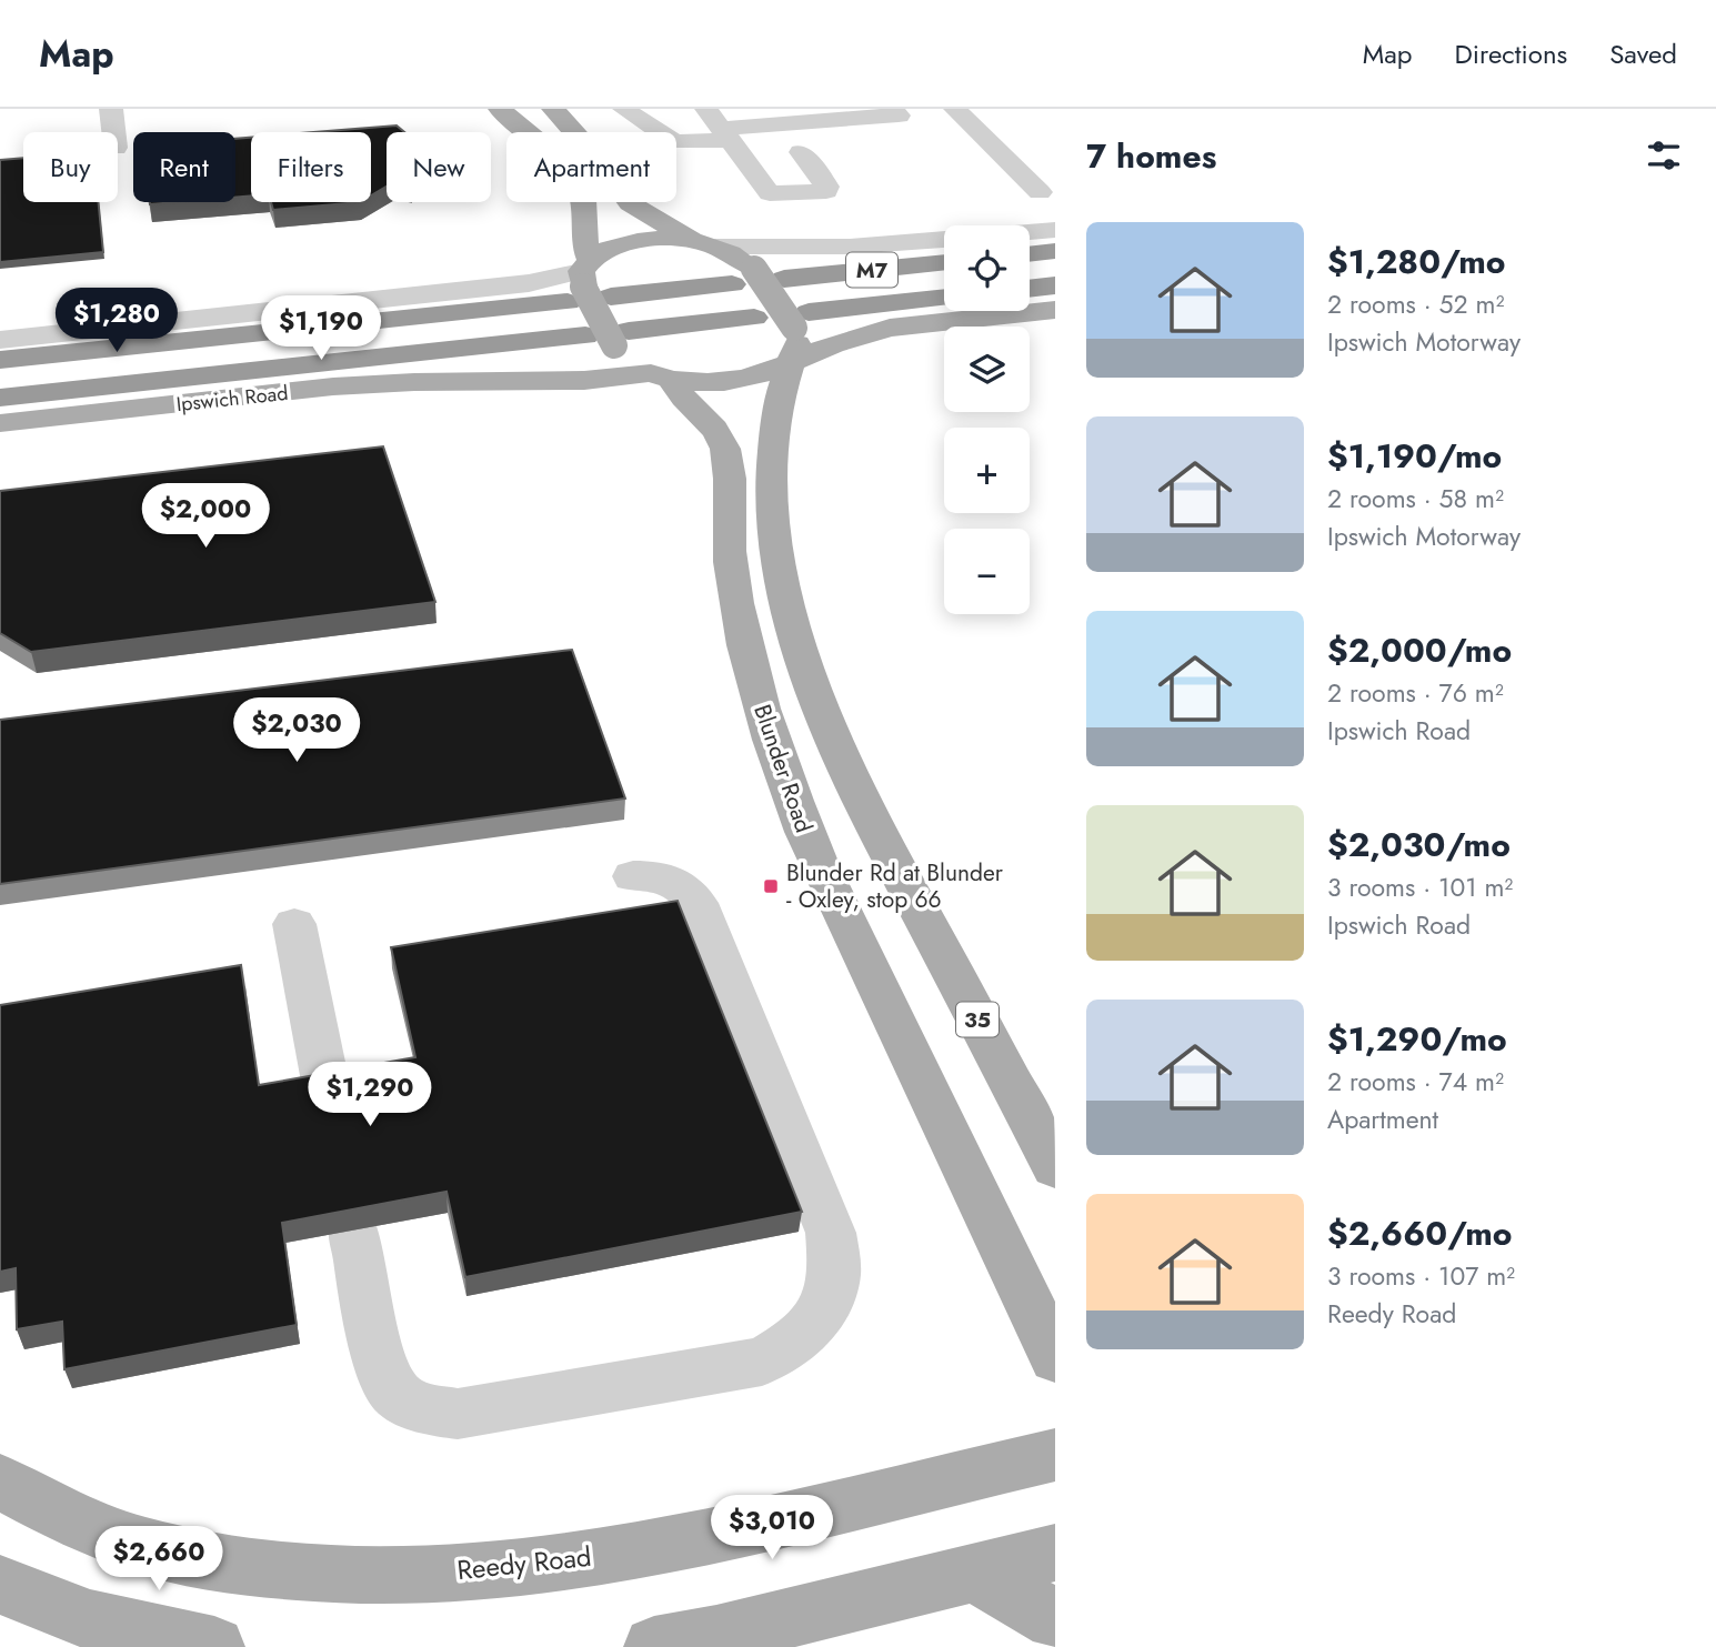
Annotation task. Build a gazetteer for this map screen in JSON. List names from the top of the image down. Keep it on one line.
{"streets":{"highway":["M7"],"main road":["Ipswich Road","Blunder Road","35","Reedy Road"]},"crossings":[["M7","35"],["Ipswich Road","Blunder Road"],["Ipswich Road","35"]],"places":{"transit":["Blunder Rd at Blunder - Oxley, stop 66"]},"page":{"header":"Map","nav":["Map","Directions","Saved"],"heading":"7 homes","chip":["Buy","Rent","Filters","New","Apartment"],"list":[{"name":"$1,280/mo","note":"2 rooms · 52 m² · Ipswich Motorway"},{"name":"$1,190/mo","note":"2 rooms · 58 m² · Ipswich Motorway"},{"name":"$2,000/mo","note":"2 rooms · 76 m² · Ipswich Road"},{"name":"$2,030/mo","note":"3 rooms · 101 m² · Ipswich Road"},{"name":"$1,290/mo","note":"2 rooms · 74 m² · Apartment"},{"name":"$2,660/mo","note":"3 rooms · 107 m² · Reedy Road"}],"map_buttons":["+","−"],"price":["$1,280","$1,190","$2,000","$2,030","$1,290","$3,010","$2,660"]}}
